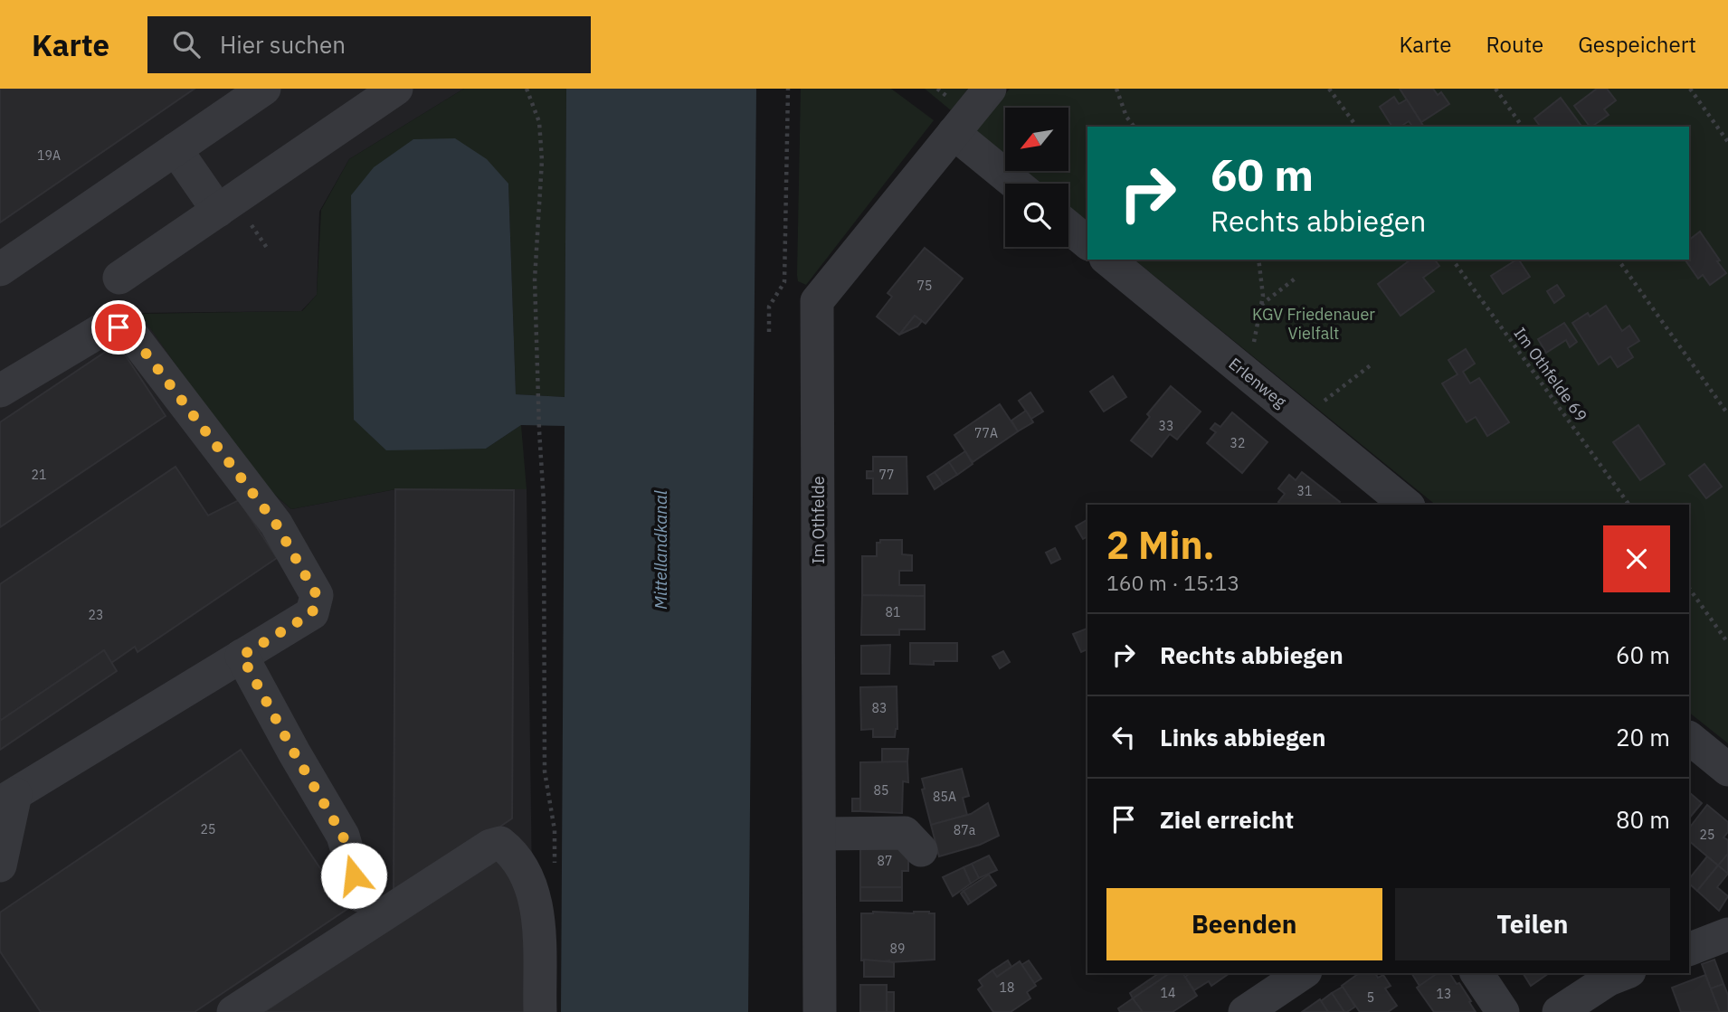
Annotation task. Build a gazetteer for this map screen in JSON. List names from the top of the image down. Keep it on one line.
{"streets":{"street":["Erlenweg","Im Othfelde"],"path":["Im Othfelde 69"]},"water":["Mittellandkanal"],"parks":["KGV Friedenauer Vielfalt"],"house_numbers":["19A","75","33","77A","32","21","77","31","81","23","83","85","85A","25","87a","25","87","89","18","14","13","5"],"north":"bottom left","page":{"header":"Karte","search":"Hier suchen","nav":["Karte","Route","Gespeichert"],"turn":["60 m","Rechts abbiegen"],"heading":["2 Min.","160 m · 15:13"],"list":[{"name":"Rechts abbiegen","value":"60 m"},{"name":"Links abbiegen","value":"20 m"},{"name":"Ziel erreicht","value":"80 m"}],"buttons":["Beenden","Teilen"]}}
